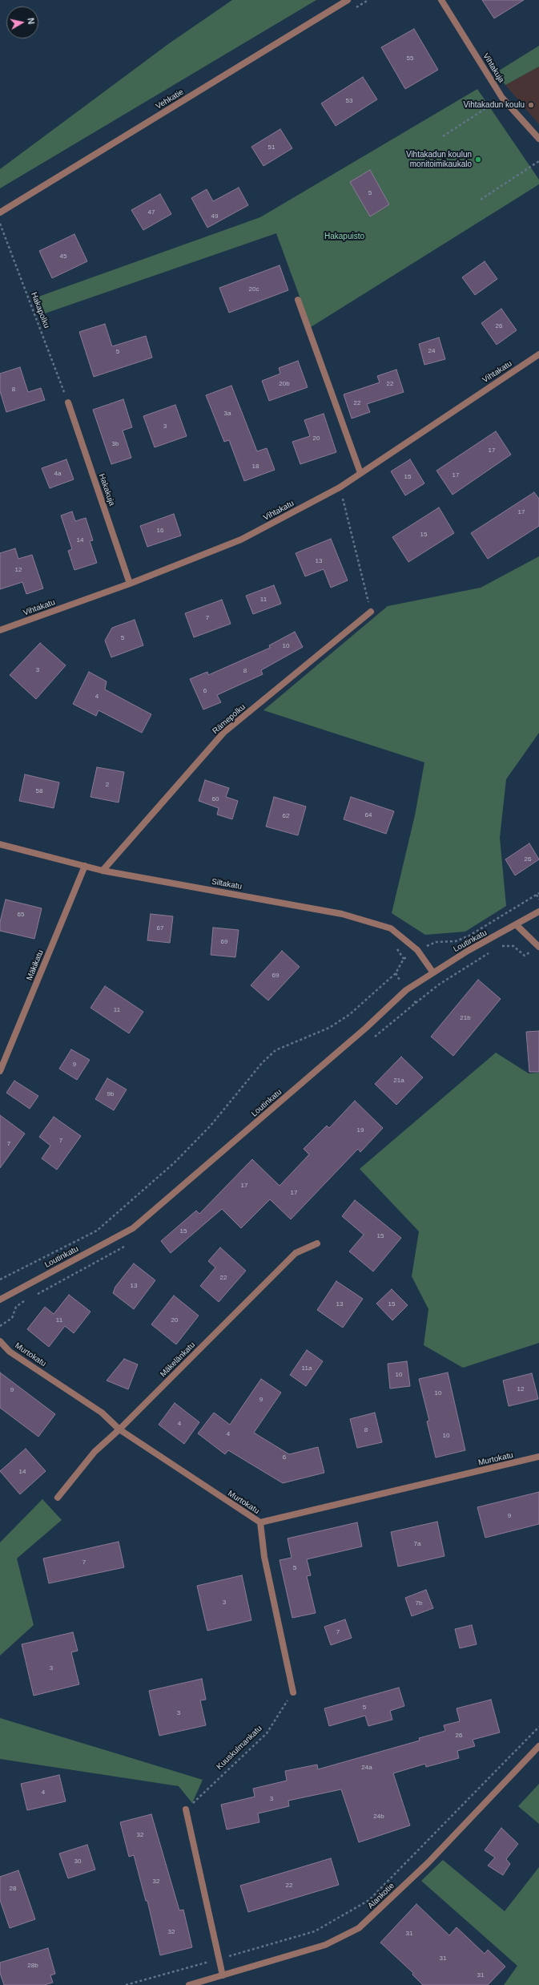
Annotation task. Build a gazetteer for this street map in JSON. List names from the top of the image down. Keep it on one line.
{"streets":{"street":["Vihtakuja","Vehkatie","Vihtakatu","Hakakuja","Rämepolku","Siltakatu","Loutinkatu","Mäkikatu","Murtokatu","Mäkelänkatu","Alankotie"],"path":["Hakapolku","Kuuskulmankatu"]},"crossings":[["Hakapolku","Hakakuja"],["Vihtakatu","Hakakuja"],["Rämepolku","Siltakatu"],["Siltakatu","Loutinkatu"],["Siltakatu","Mäkikatu"],["Murtokatu","Mäkelänkatu"]],"parks":["Hakapuisto"],"places":["Vihtakadun koulu","Vihtakadun koulun monitoimikaukalo"],"house_numbers":["55","53","51","5","47","49","45","20c","26","24","5","20b","22","8","22","3a","3","20","3b","17","18","4a","17","15","17","16","15","14","13","12","11","7","5","10","3","8","6","4","2","58","60","64","62","26","65","67","69","69","11","21b","9","21a","9b","19","7","7","17","17","15","15","22","13","13","15","11","20","11a","10","12","9","10","9","4","8","4","10","6","14","9","7a","7","5","3","7b","7","3","5","3","26","24a","4","3","24b","32","30","32","22","28","32","31","31","28b","31"],"north":"right"}
